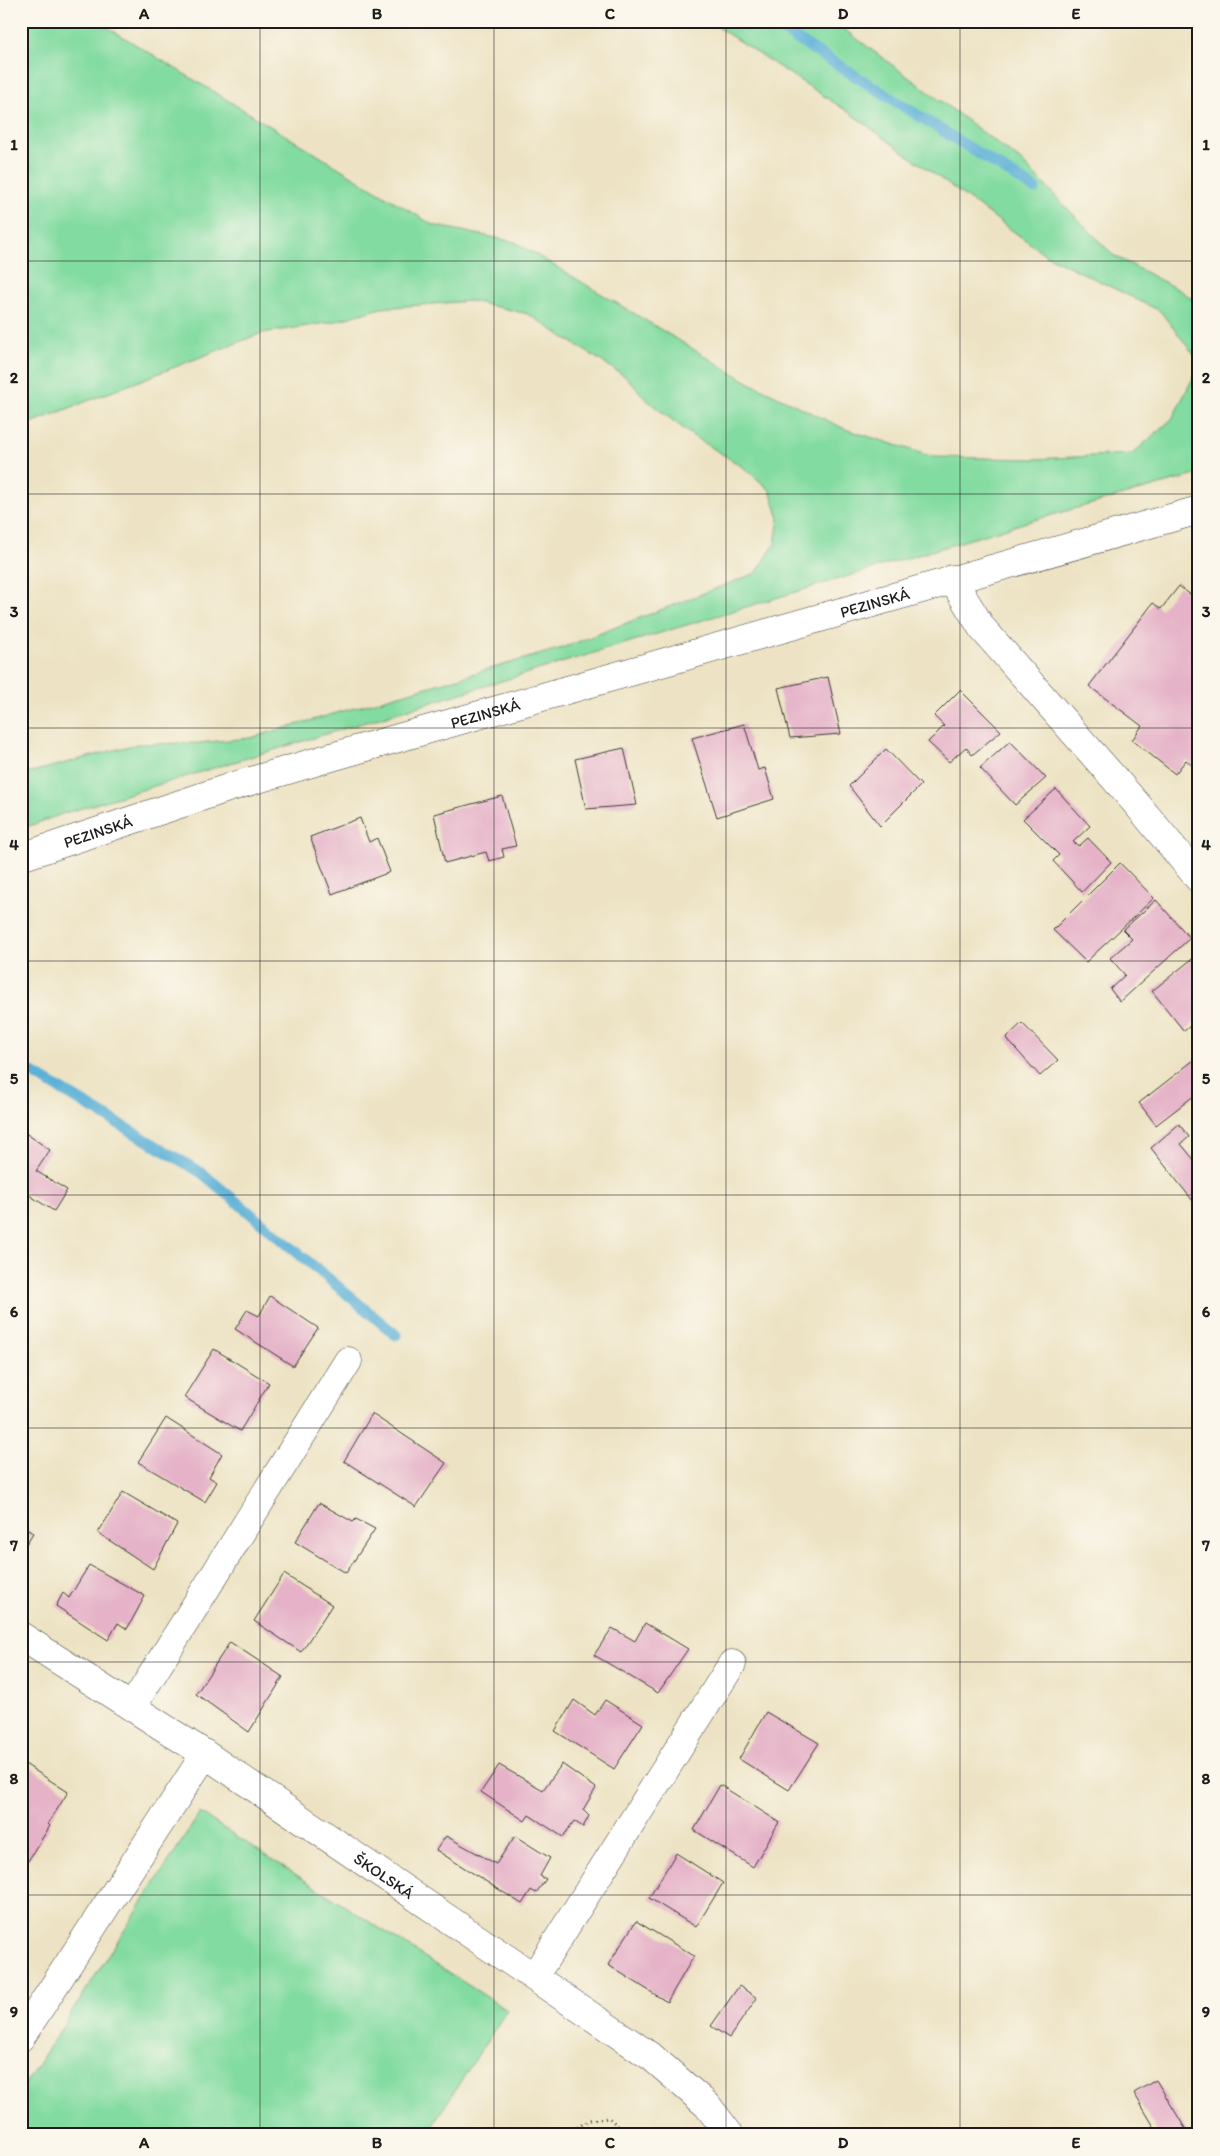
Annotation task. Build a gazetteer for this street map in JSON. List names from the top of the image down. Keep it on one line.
{"streets":{"street":["PEZINSKÁ","ŠKOLSKÁ"]},"grid":{"columns":["A","B","C","D","E"],"rows":["1","2","3","4","5","6","7","8","9"]}}
